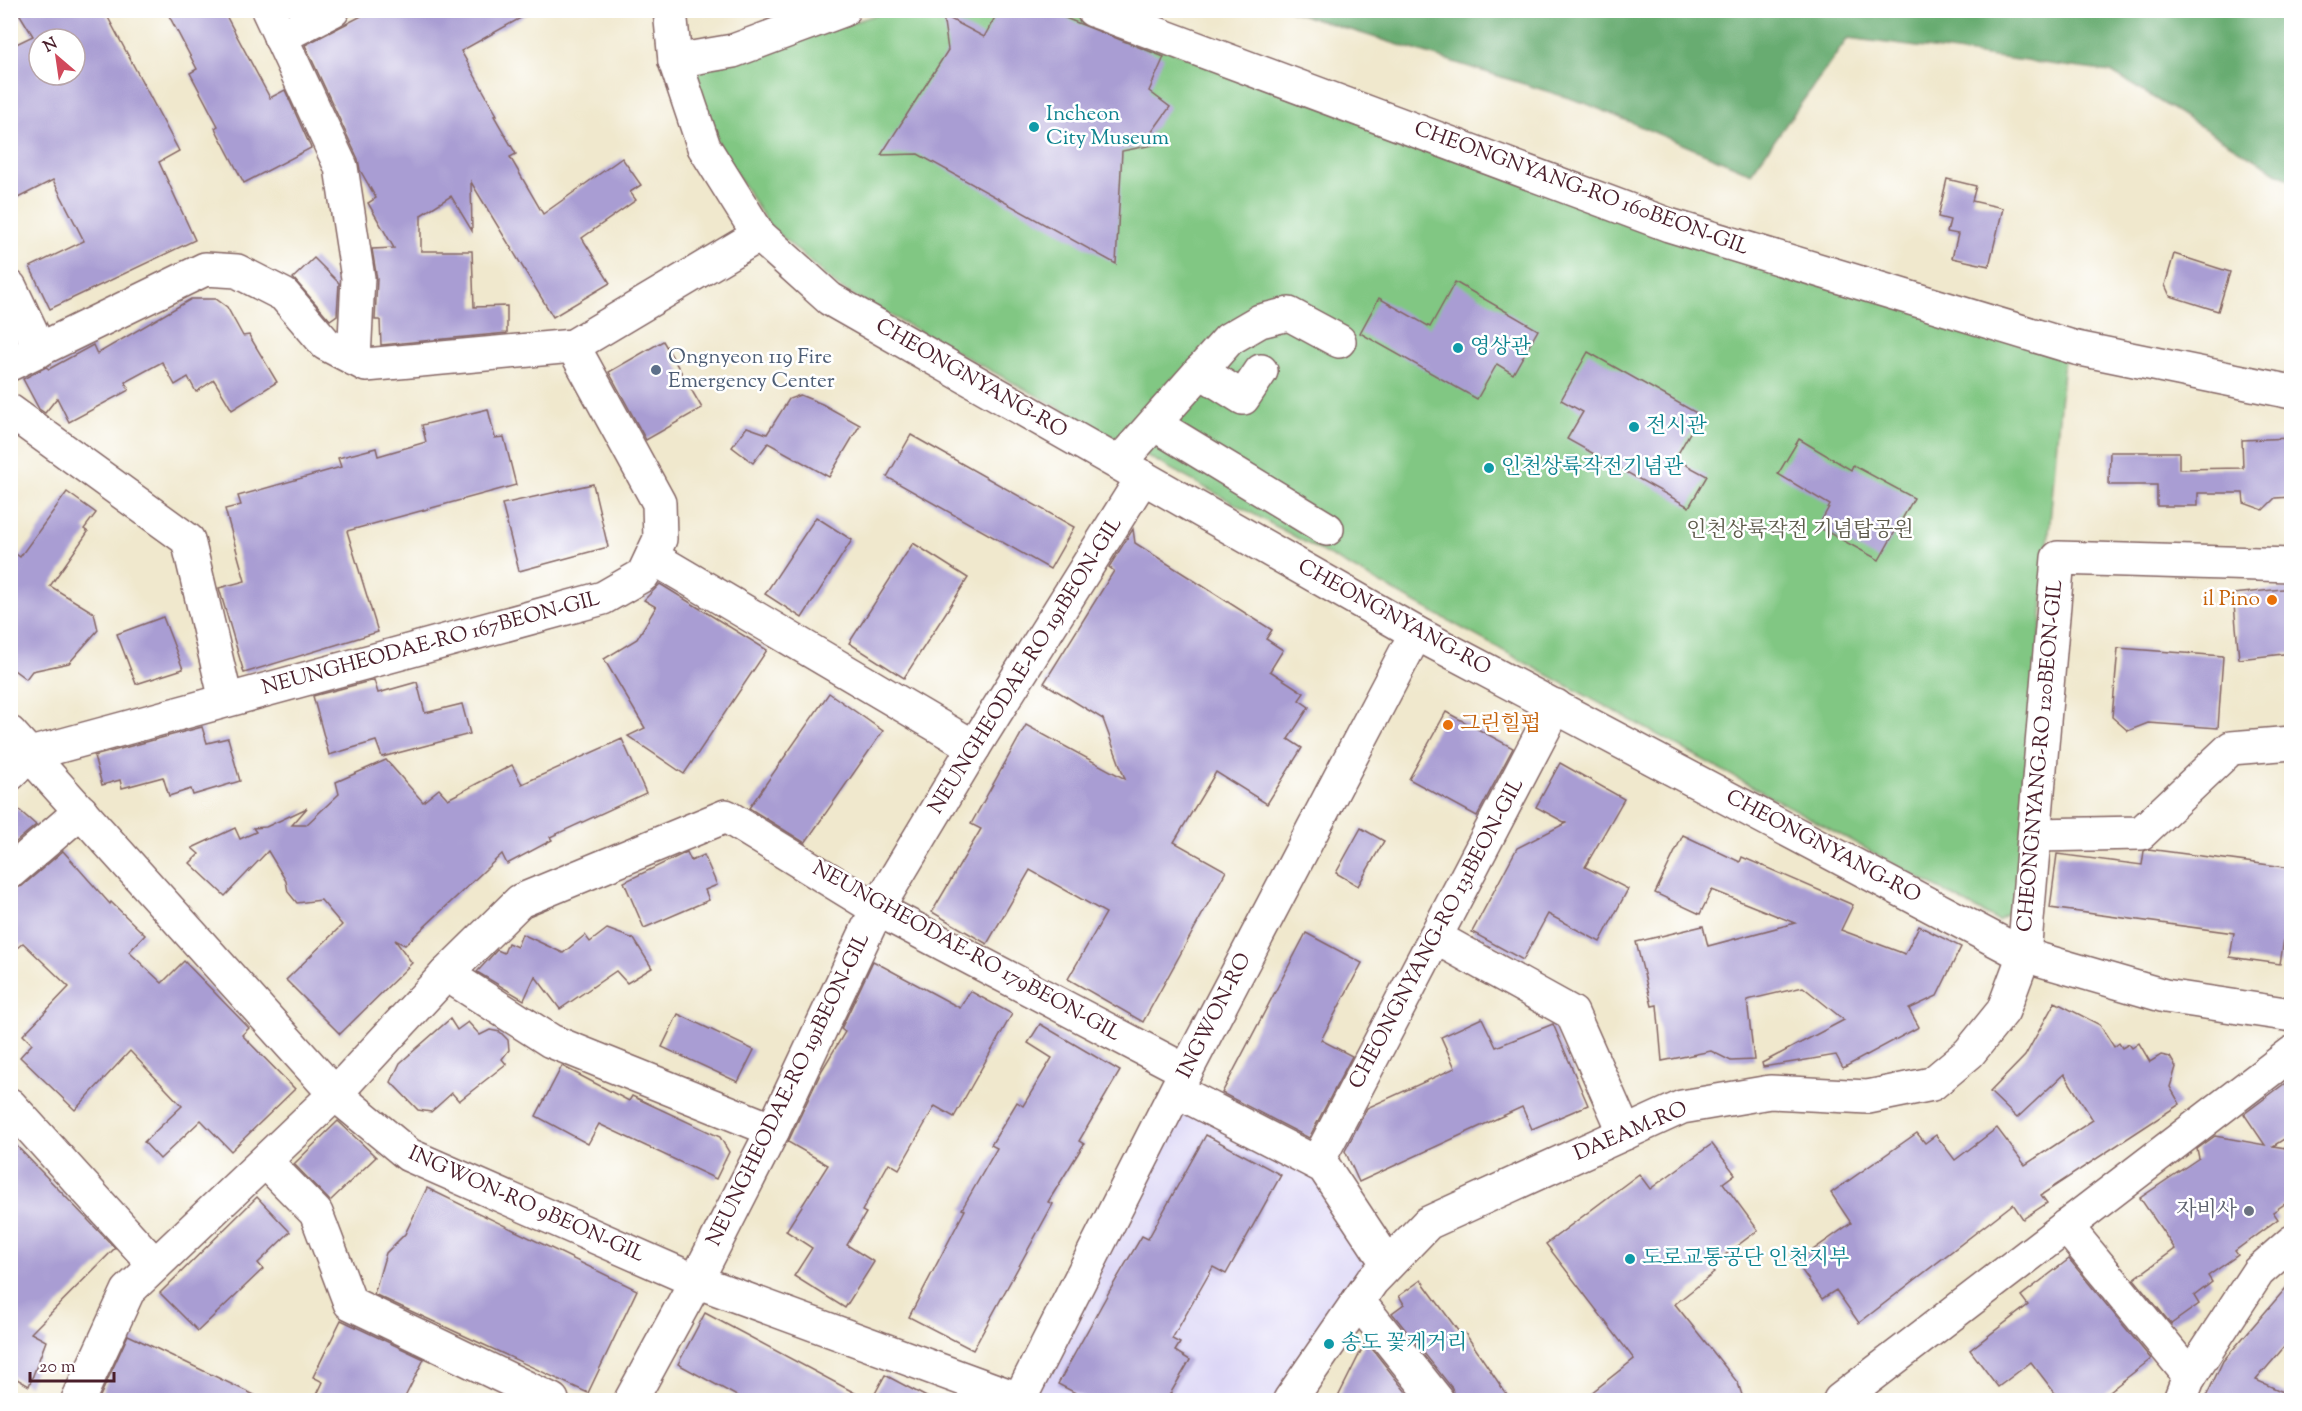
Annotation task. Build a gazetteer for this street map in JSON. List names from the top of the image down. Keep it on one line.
{"streets":{"street":["CHEONGNYANG-RO 160BEON-GIL","CHEONGNYANG-RO","NEUNGHEODAE-RO 167BEON-GIL","NEUNGHEODAE-RO 191BEON-GIL","CHEONGNYANG-RO 120BEON-GIL","CHEONGNYANG-RO 131BEON-GIL","NEUNGHEODAE-RO 179BEON-GIL","INGWON-RO","DAEAM-RO","INGWON-RO 9BEON-GIL"]},"crossings":[["CHEONGNYANG-RO","NEUNGHEODAE-RO 191BEON-GIL"],["CHEONGNYANG-RO","CHEONGNYANG-RO 120BEON-GIL"],["CHEONGNYANG-RO","CHEONGNYANG-RO 131BEON-GIL"],["CHEONGNYANG-RO","INGWON-RO"],["CHEONGNYANG-RO","DAEAM-RO"],["NEUNGHEODAE-RO 167BEON-GIL","INGWON-RO 9BEON-GIL"],["NEUNGHEODAE-RO 191BEON-GIL","NEUNGHEODAE-RO 179BEON-GIL"],["NEUNGHEODAE-RO 191BEON-GIL","INGWON-RO 9BEON-GIL"],["CHEONGNYANG-RO 120BEON-GIL","DAEAM-RO"],["CHEONGNYANG-RO 131BEON-GIL","NEUNGHEODAE-RO 179BEON-GIL"],["NEUNGHEODAE-RO 179BEON-GIL","INGWON-RO"],["NEUNGHEODAE-RO 179BEON-GIL","INGWON-RO 9BEON-GIL"],["INGWON-RO","INGWON-RO 9BEON-GIL"]],"parks":["인천상륙작전 기념탑공원"],"places":["Incheon City Museum","영상관","Ongnyeon 119 Fire Emergency Center","전시관","인천상륙작전기념관","il Pino","그린힐펍","자비사","도로교통공단 인천지부","송도 꽃게거리"],"scale_bar":"20 m","north":"top left"}
